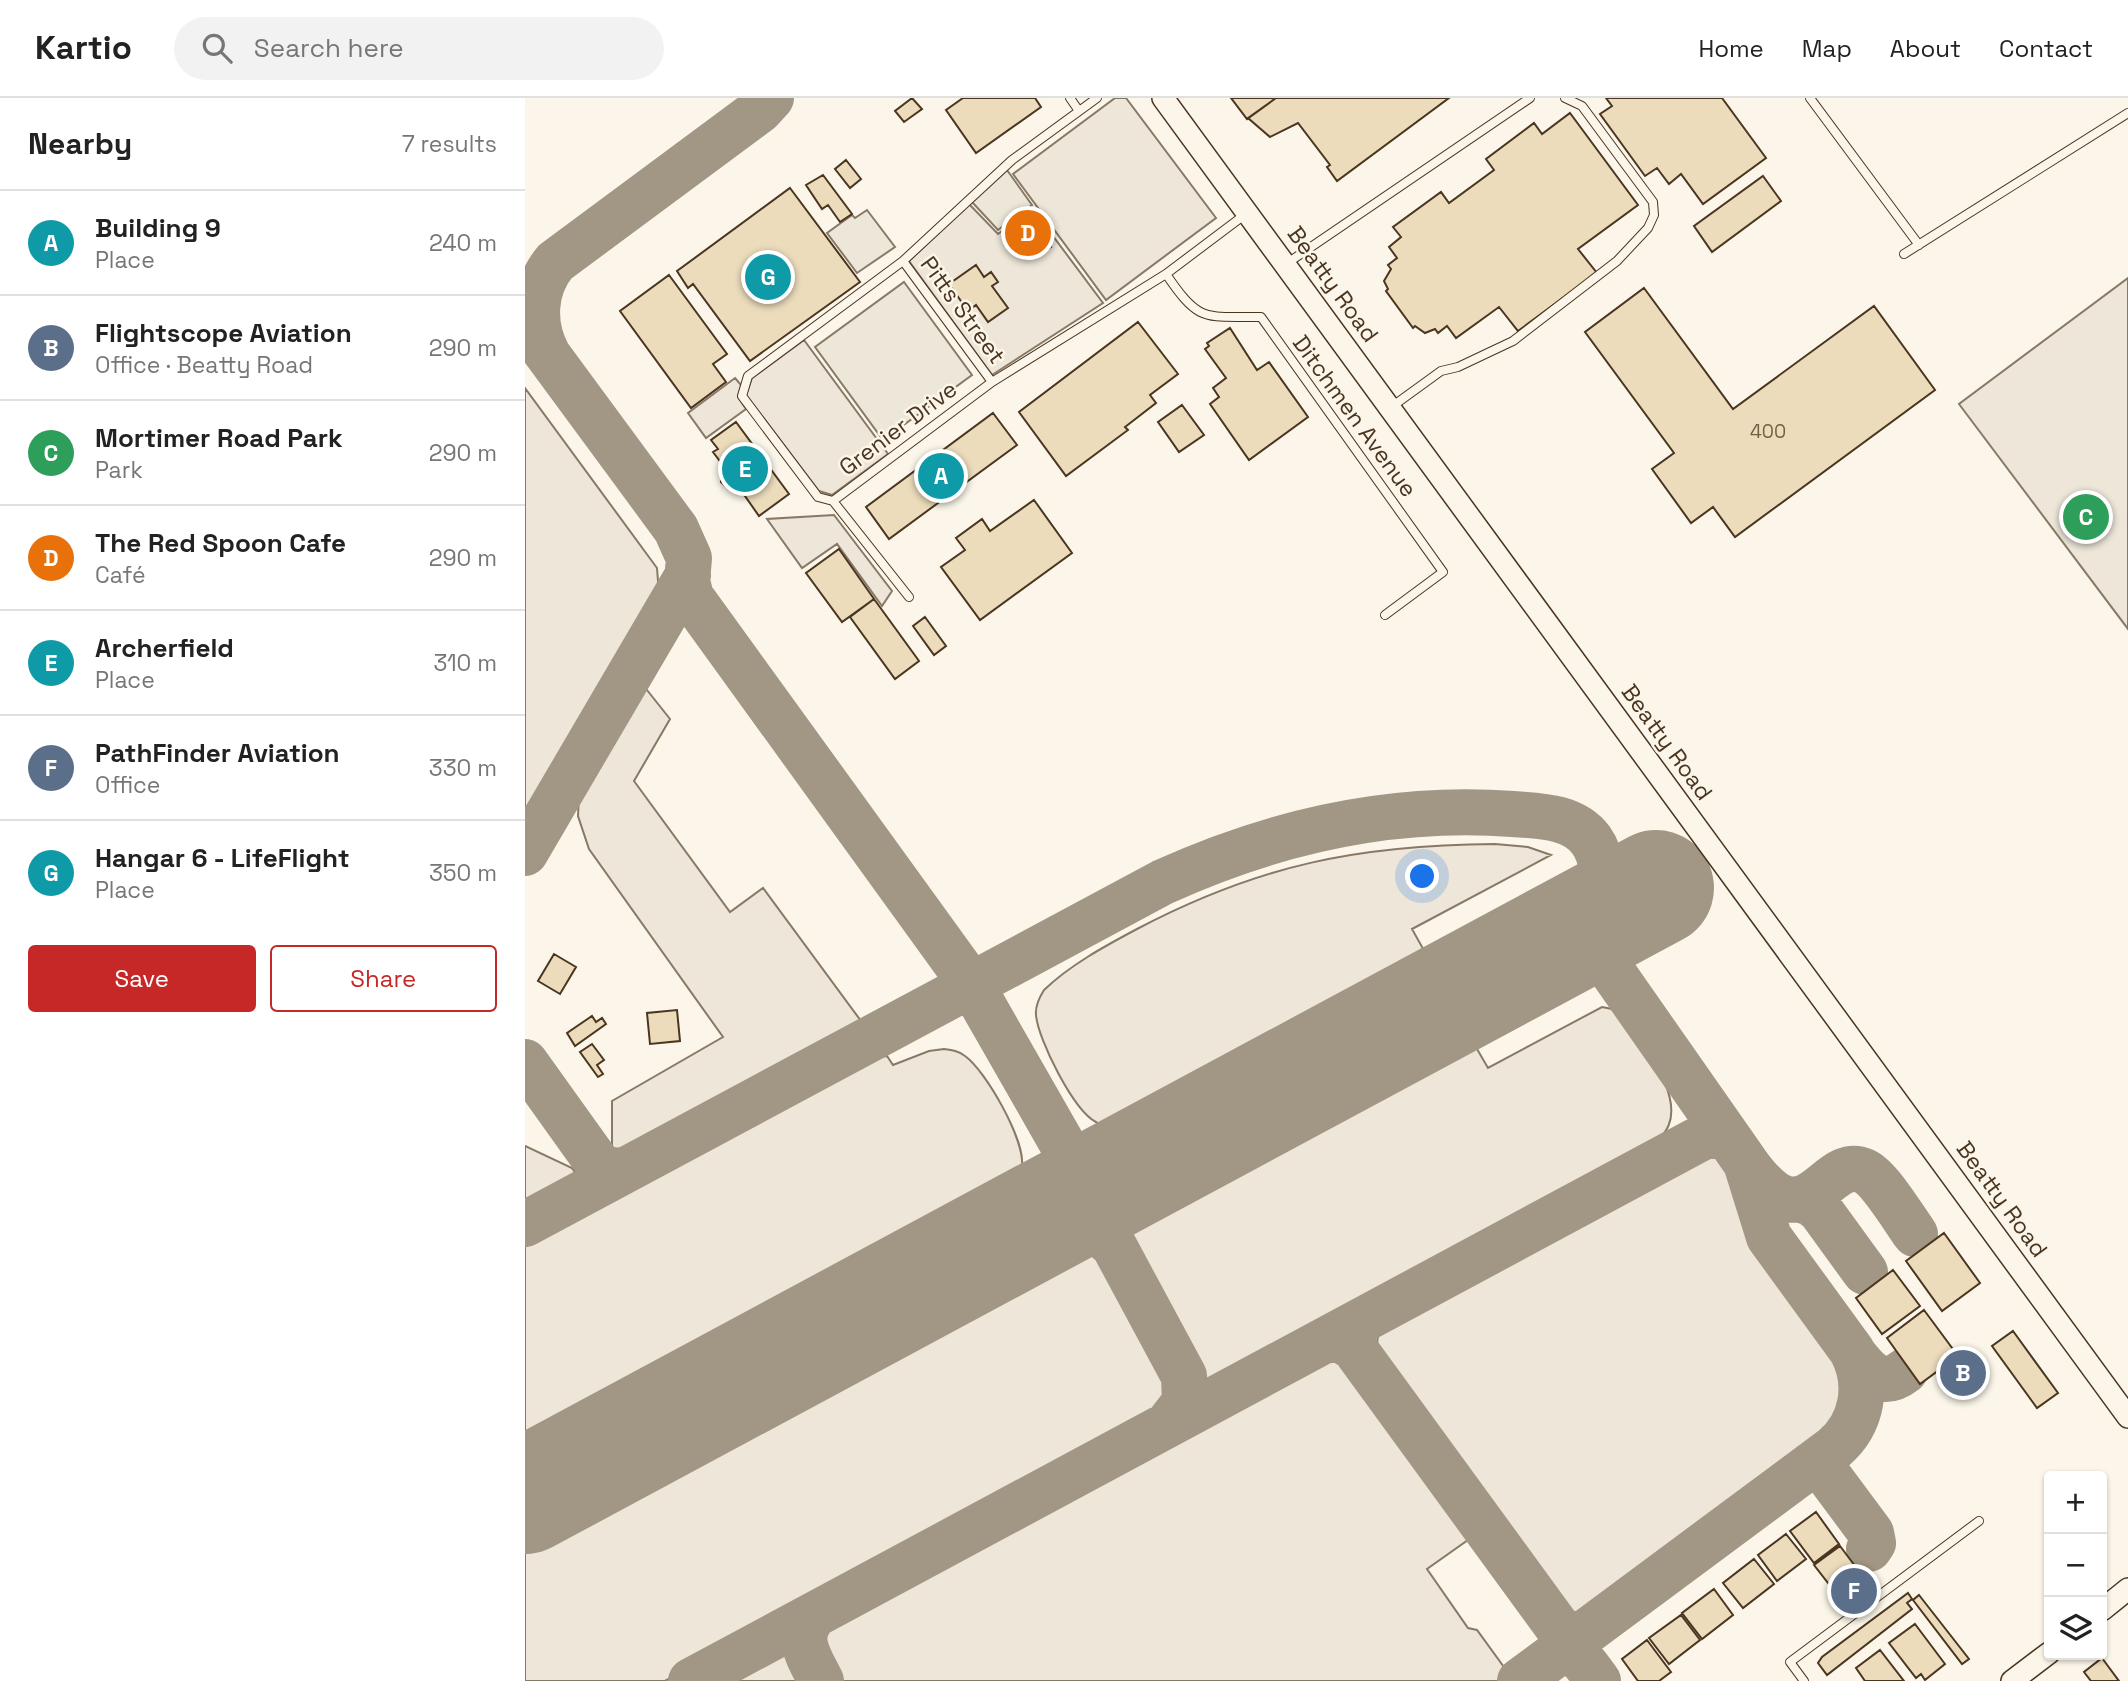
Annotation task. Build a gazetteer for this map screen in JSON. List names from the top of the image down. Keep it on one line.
{"streets":{"main road":["Beatty Road"],"lane":["Pitts Street","Ditchmen Avenue","Grenier Drive"]},"crossings":[["Beatty Road","Grenier Drive"],["Pitts Street","Grenier Drive"],["Ditchmen Avenue","Grenier Drive"]],"house_numbers":["400"],"page":{"header":"Kartio","search":"Search here","nav":["Home","Map","About","Contact"],"heading":["Nearby","7 results"],"list":[{"mark":"A","name":"Building 9","note":"Place","value":"240 m"},{"mark":"B","name":"Flightscope Aviation","note":"Office · Beatty Road","value":"290 m"},{"mark":"C","name":"Mortimer Road Park","note":"Park","value":"290 m"},{"mark":"D","name":"The Red Spoon Cafe","note":"Café","value":"290 m"},{"mark":"E","name":"Archerfield","note":"Place","value":"310 m"},{"mark":"F","name":"PathFinder Aviation","note":"Office","value":"330 m"},{"mark":"G","name":"Hangar 6 - LifeFlight","note":"Place","value":"350 m"}],"pins":["D","G","E","A","C","B","F"],"buttons":["Save","Share"],"map_buttons":["+","−"]}}
